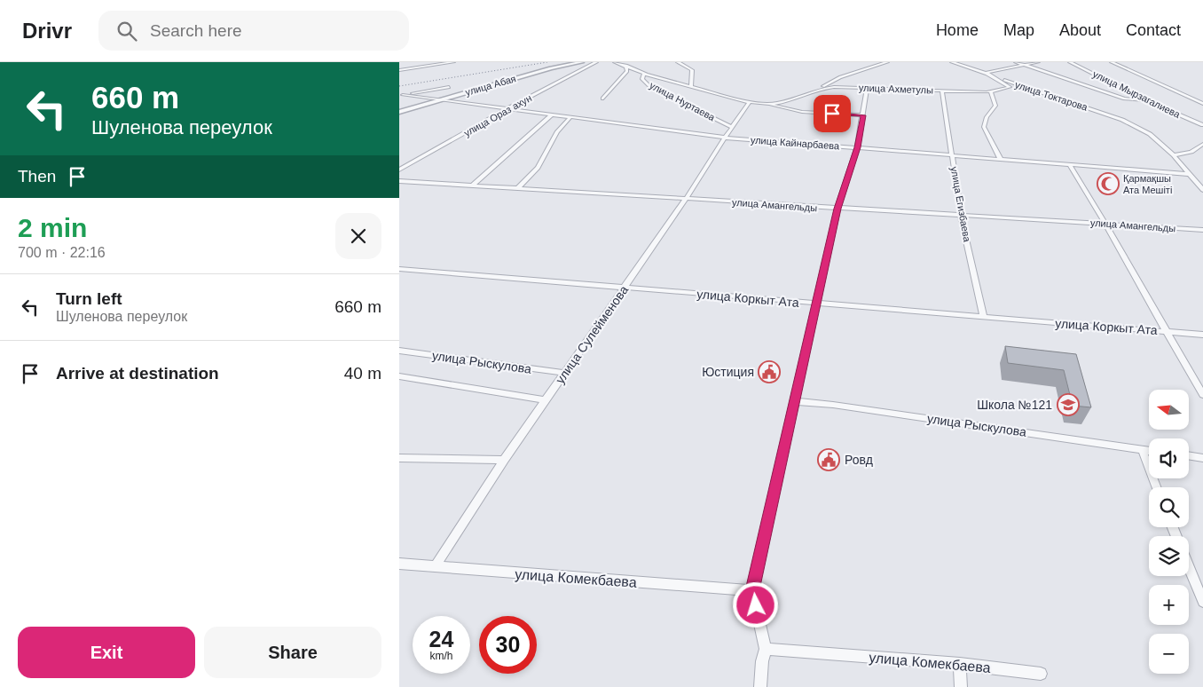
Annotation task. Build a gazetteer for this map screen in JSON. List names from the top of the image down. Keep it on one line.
{"streets":{"street":["улица Абая","улица Ахметулы","улица Мырзагалиева","улица Токтарова","улица Нуртаева","улица Ораз ахун","улица Кайнарбаева","улица Егизбаева","улица Амангельды","улица Коркыт Ата","улица Сулейменова","улица Рыскулова","улица Комекбаева"]},"crossings":[["улица Абая","улица Кайнарбаева"],["улица Ахметулы","улица Токтарова"],["улица Ахметулы","улица Нуртаева"],["улица Ахметулы","улица Егизбаева"],["улица Ахметулы","улица Сулейменова"],["улица Нуртаева","улица Сулейменова"],["улица Ораз ахун","улица Кайнарбаева"],["улица Кайнарбаева","улица Егизбаева"],["улица Кайнарбаева","улица Сулейменова"],["улица Егизбаева","улица Амангельды"],["улица Егизбаева","улица Коркыт Ата"],["улица Амангельды","улица Сулейменова"],["улица Коркыт Ата","улица Сулейменова"],["улица Сулейменова","улица Рыскулова"],["улица Сулейменова","улица Комекбаева"]],"places":{"mosque":["Қармақшы Ата Мешіті"],"public building":["Юстиция","Ровд"],"school or university":["Школа №121"]},"north":"left","page":{"header":"Drivr","search":"Search here","nav":["Home","Map","About","Contact"],"turn":["660 m","Шуленова переулок"],"then":"Then","heading":["2 min","700 m · 22:16"],"list":[{"name":"Turn left","note":"Шуленова переулок","value":"660 m"},{"name":"Arrive at destination","value":"40 m"}],"map_buttons":["+","−"],"speed":"24 km/h","limit":"30","buttons":["Exit","Share"]}}
